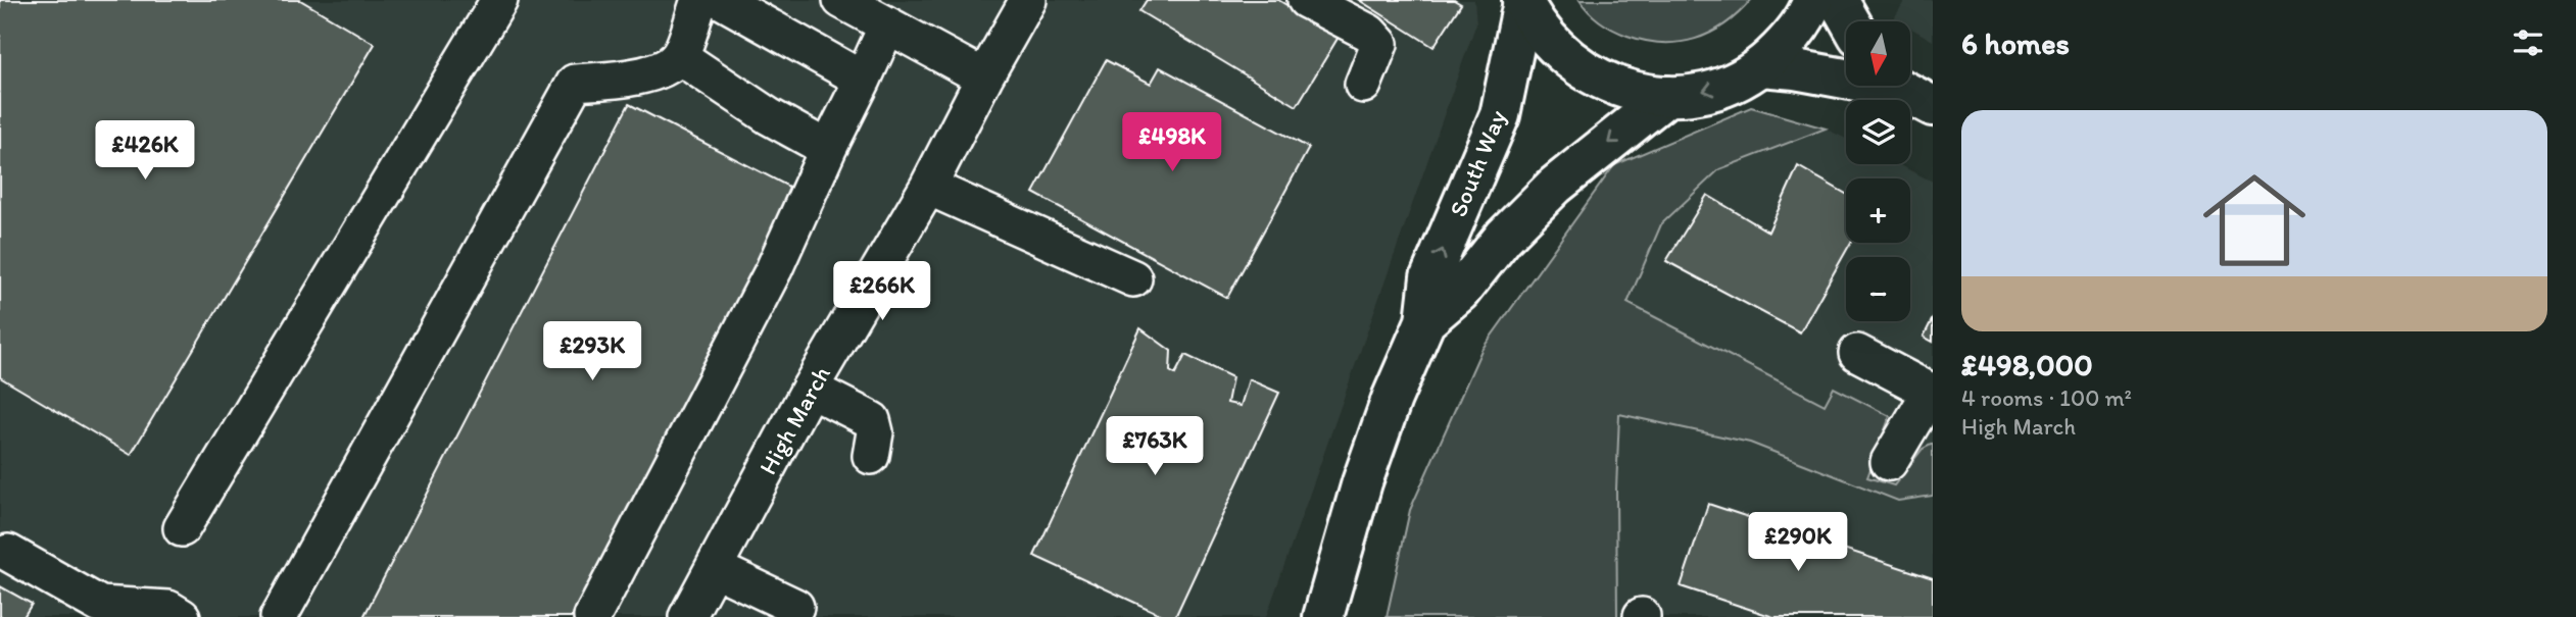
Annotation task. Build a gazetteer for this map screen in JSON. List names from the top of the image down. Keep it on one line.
{"streets":{"main road":["South Way"],"street":["High March"]},"north":"bottom","page":{"heading":"6 homes","map_buttons":["+","−"],"list":[{"name":"£498,000","note":"4 rooms · 100 m² · High March"}],"price":["£498K","£426K","£266K","£293K","£763K","£290K"]}}
